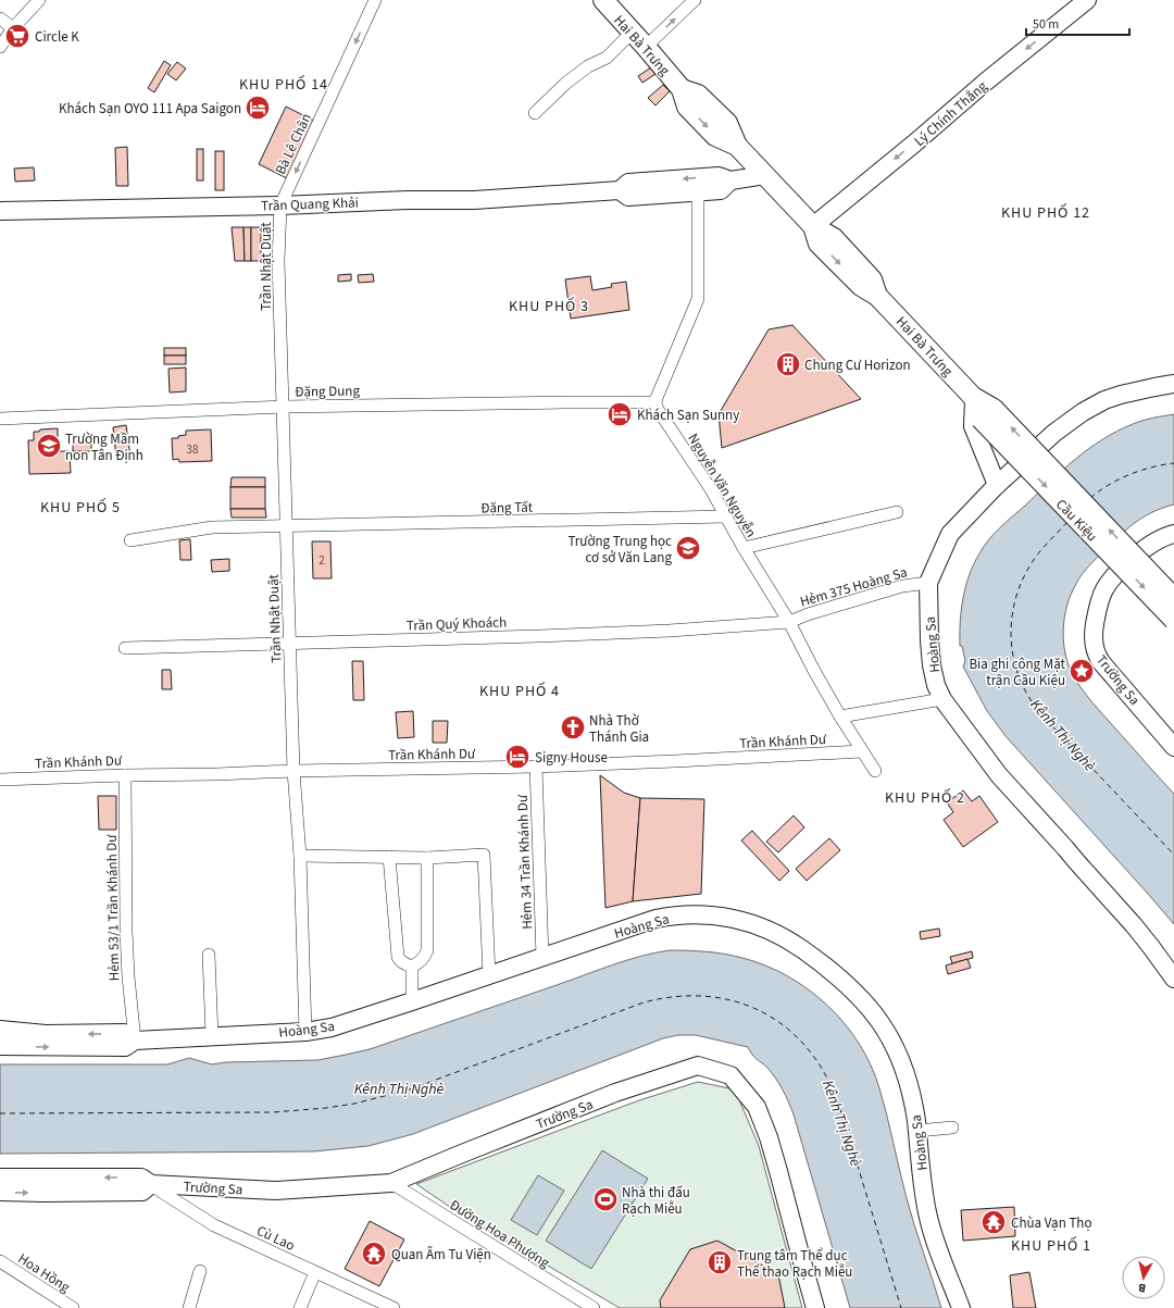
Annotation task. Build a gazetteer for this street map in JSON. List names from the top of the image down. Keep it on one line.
{"streets":{"main road":["Hai Bà Trưng","Cầu Kiệu"],"street":["Lý Chính Thắng","Bà Lê Chân","Trần Quang Khải","Trần Nhật Duật","Đặng Dung","Nguyễn Văn Nguyễn","Ðặng Tất","Hẻm 375 Hoàng Sa","Trần Quý Khoách","Hoàng Sa","Trường Sa","Trần Khánh Dư","Hẻm 34 Trần Khánh Dư","Hẻm 53/1 Trần Khánh Dư","Đường Hoa Phượng","Cù Lao","Hoa Hồng"]},"crossings":[["Hai Bà Trưng","Lý Chính Thắng"],["Hai Bà Trưng","Trần Quang Khải"],["Hai Bà Trưng","Cầu Kiệu"],["Bà Lê Chân","Trần Quang Khải"],["Bà Lê Chân","Trần Nhật Duật"],["Trần Quang Khải","Trần Nhật Duật"],["Trần Nhật Duật","Đặng Dung"],["Trần Nhật Duật","Ðặng Tất"],["Trần Nhật Duật","Trần Quý Khoách"],["Trần Nhật Duật","Hoàng Sa"],["Trần Nhật Duật","Trần Khánh Dư"],["Đặng Dung","Nguyễn Văn Nguyễn"],["Nguyễn Văn Nguyễn","Ðặng Tất"],["Nguyễn Văn Nguyễn","Hẻm 375 Hoàng Sa"],["Nguyễn Văn Nguyễn","Trần Quý Khoách"],["Nguyễn Văn Nguyễn","Trần Khánh Dư"],["Hẻm 375 Hoàng Sa","Trần Quý Khoách"],["Hẻm 375 Hoàng Sa","Hoàng Sa"],["Hoàng Sa","Hẻm 34 Trần Khánh Dư"],["Hoàng Sa","Hẻm 53/1 Trần Khánh Dư"],["Trường Sa","Đường Hoa Phượng"],["Trường Sa","Cù Lao"],["Trần Khánh Dư","Hẻm 34 Trần Khánh Dư"],["Trần Khánh Dư","Hẻm 53/1 Trần Khánh Dư"]],"one_way":["Lý Chính Thắng","Bà Lê Chân"],"districts":["KHU PHỐ 14","KHU PHỐ 12","KHU PHỐ 3","KHU PHỐ 5","KHU PHỐ 4","KHU PHỐ 2","KHU PHỐ 1"],"water":["Kênh Thị Nghè"],"places":{"supermarket":["Circle K"],"hotel":["Khách Sạn OYO 111 Apa Saigon","Khách Sạn Sunny","Signy House"],"building":["Chung Cư Horizon","Trung tâm Thể dục Thể thao Rạch Miễu"],"school or university":["Trường Mầm non Tân Định","Trường Trung học cơ sở Văn Lang"],"place":["Bia ghi công Mặt trận Cầu Kiệu"],"church":["Nhà Thờ Thánh Gia"],"sports":["Nhà thi đấu Rạch Miễu"],"temple":["Chùa Vạn Thọ","Quan Âm Tu Viện"]},"house_numbers":["38","2"],"scale_bar":"50 m","north":"bottom"}
